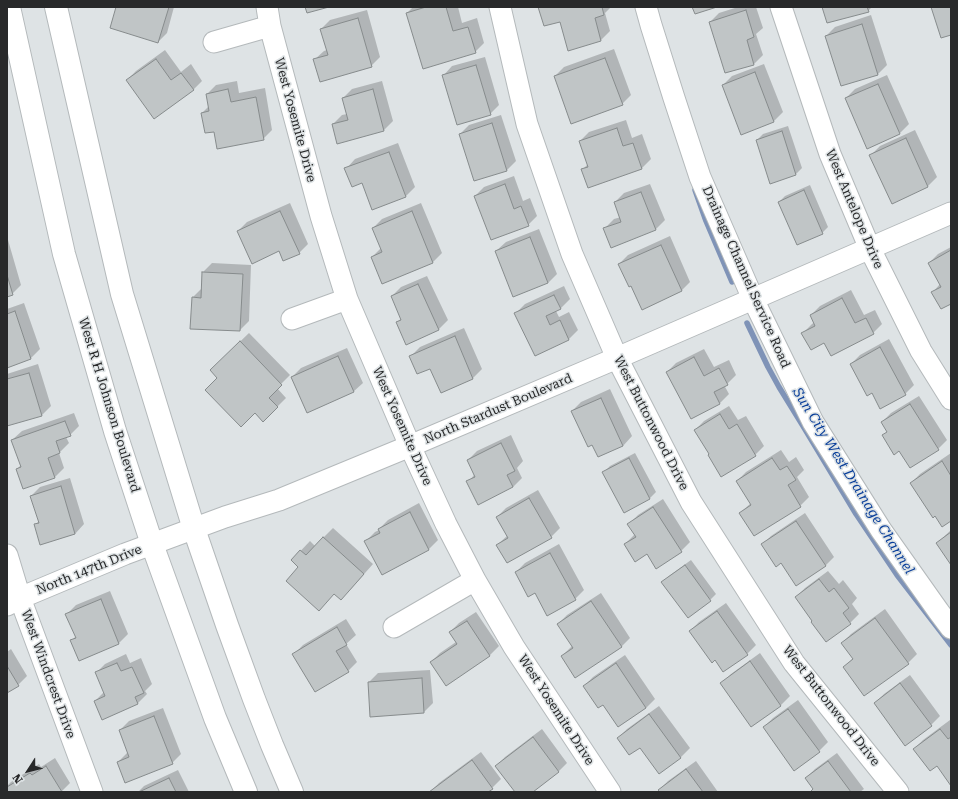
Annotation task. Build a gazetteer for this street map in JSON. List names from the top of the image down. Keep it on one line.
{"streets":{"main road":["West R H Johnson Boulevard"],"street":["West Yosemite Drive","West Antelope Drive","Drainage Channel Service Road","North Stardust Boulevard","West Buttonwood Drive","North 147th Drive","West Windcrest Drive"]},"crossings":[["West Yosemite Drive","North Stardust Boulevard"],["Drainage Channel Service Road","North Stardust Boulevard"],["West R H Johnson Boulevard","North 147th Drive"],["North Stardust Boulevard","West Buttonwood Drive"],["North Stardust Boulevard","North 147th Drive"],["North 147th Drive","West Windcrest Drive"]],"water":["Sun City West Drainage Channel"],"north":"bottom left"}
